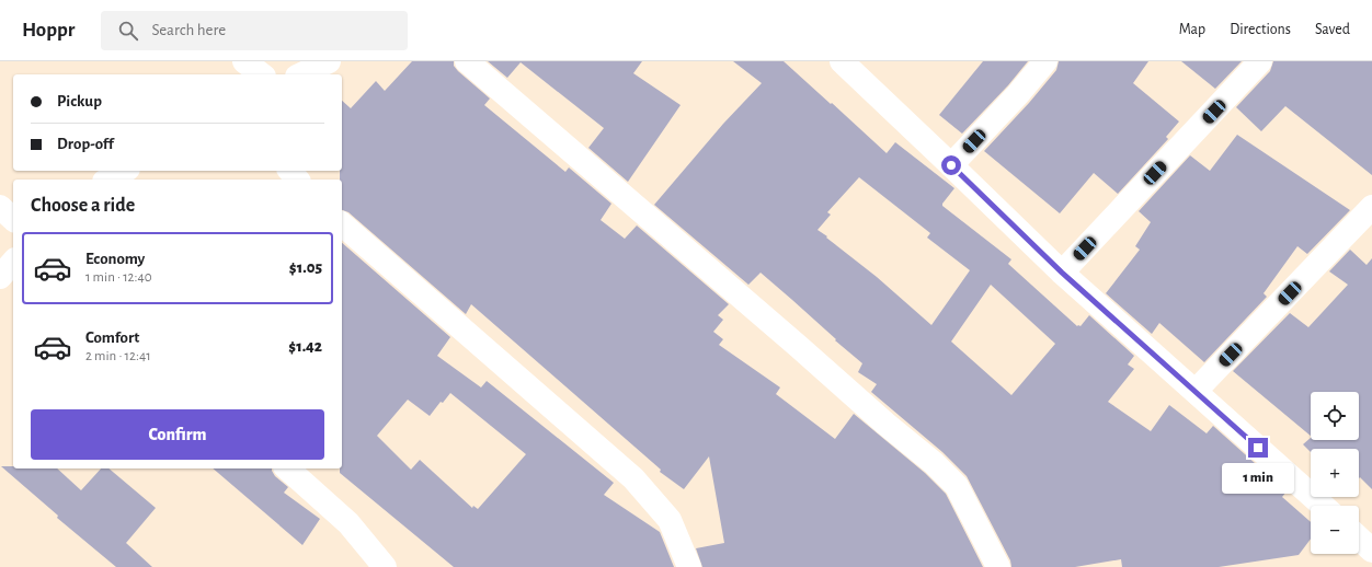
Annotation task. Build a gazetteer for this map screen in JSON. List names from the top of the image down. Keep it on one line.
{"page":{"header":"Hoppr","search":"Search here","nav":["Map","Directions","Saved"],"banner":["Pickup","Drop-off"],"heading":"Choose a ride","list":[{"name":"Economy","note":"1 min · 12:40","value":"$1.05"},{"name":"Comfort","note":"2 min · 12:41","value":"$1.42"}],"map_buttons":["+","−"],"buttons":"Confirm","bubble":"1 min"}}
